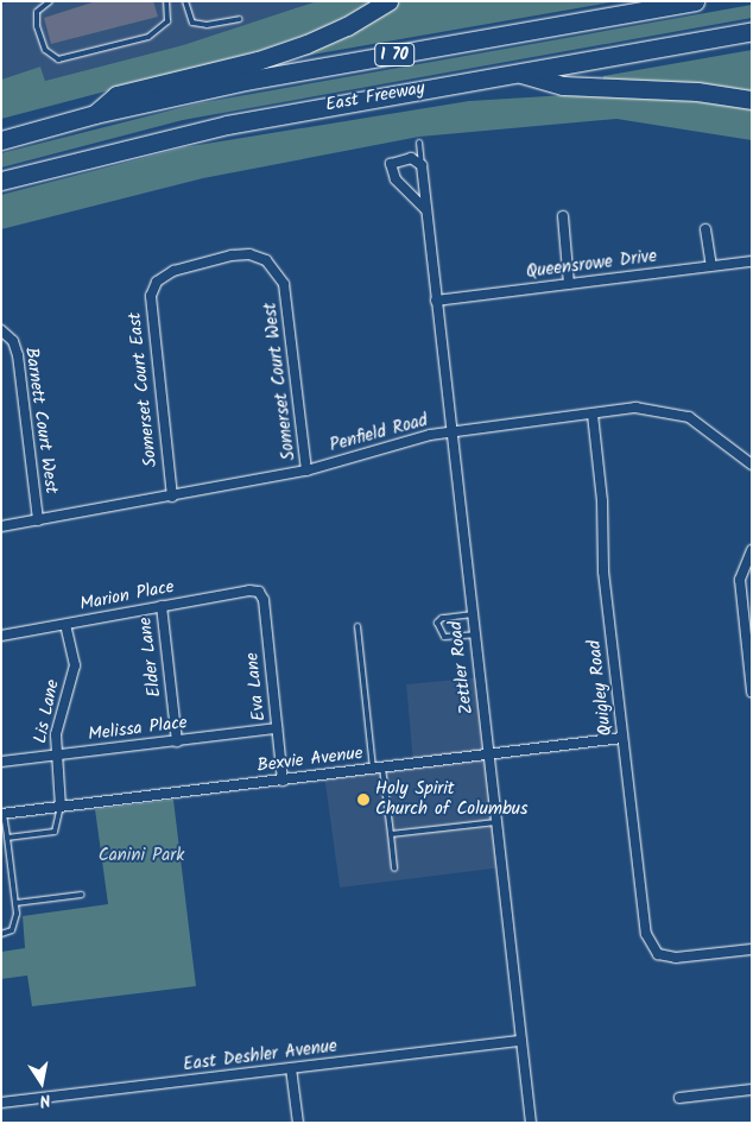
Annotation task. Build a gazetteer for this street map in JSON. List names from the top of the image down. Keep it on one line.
{"streets":{"highway":["I 70","East Freeway"],"street":["Queensrowe Drive","Somerset Court West","Somerset Court East","Barnett Court West","Penfield Road","Marion Place","Elder Lane","Zettler Road","Eva Lane","Quigley Road","Lis Lane","Melissa Place","Bexvie Avenue","East Deshler Avenue"]},"crossings":[["Queensrowe Drive","Zettler Road"],["Somerset Court West","Somerset Court East"],["Somerset Court West","Penfield Road"],["Somerset Court East","Penfield Road"],["Barnett Court West","Penfield Road"],["Penfield Road","Zettler Road"],["Penfield Road","Quigley Road"],["Marion Place","Elder Lane"],["Marion Place","Eva Lane"],["Marion Place","Lis Lane"],["Elder Lane","Melissa Place"],["Zettler Road","Bexvie Avenue"],["Zettler Road","East Deshler Avenue"],["Eva Lane","Melissa Place"],["Eva Lane","Bexvie Avenue"],["Quigley Road","Bexvie Avenue"],["Lis Lane","Melissa Place"],["Lis Lane","Bexvie Avenue"]],"parks":["Canini Park"],"places":["Holy Spirit Church of Columbus"],"north":"bottom"}
